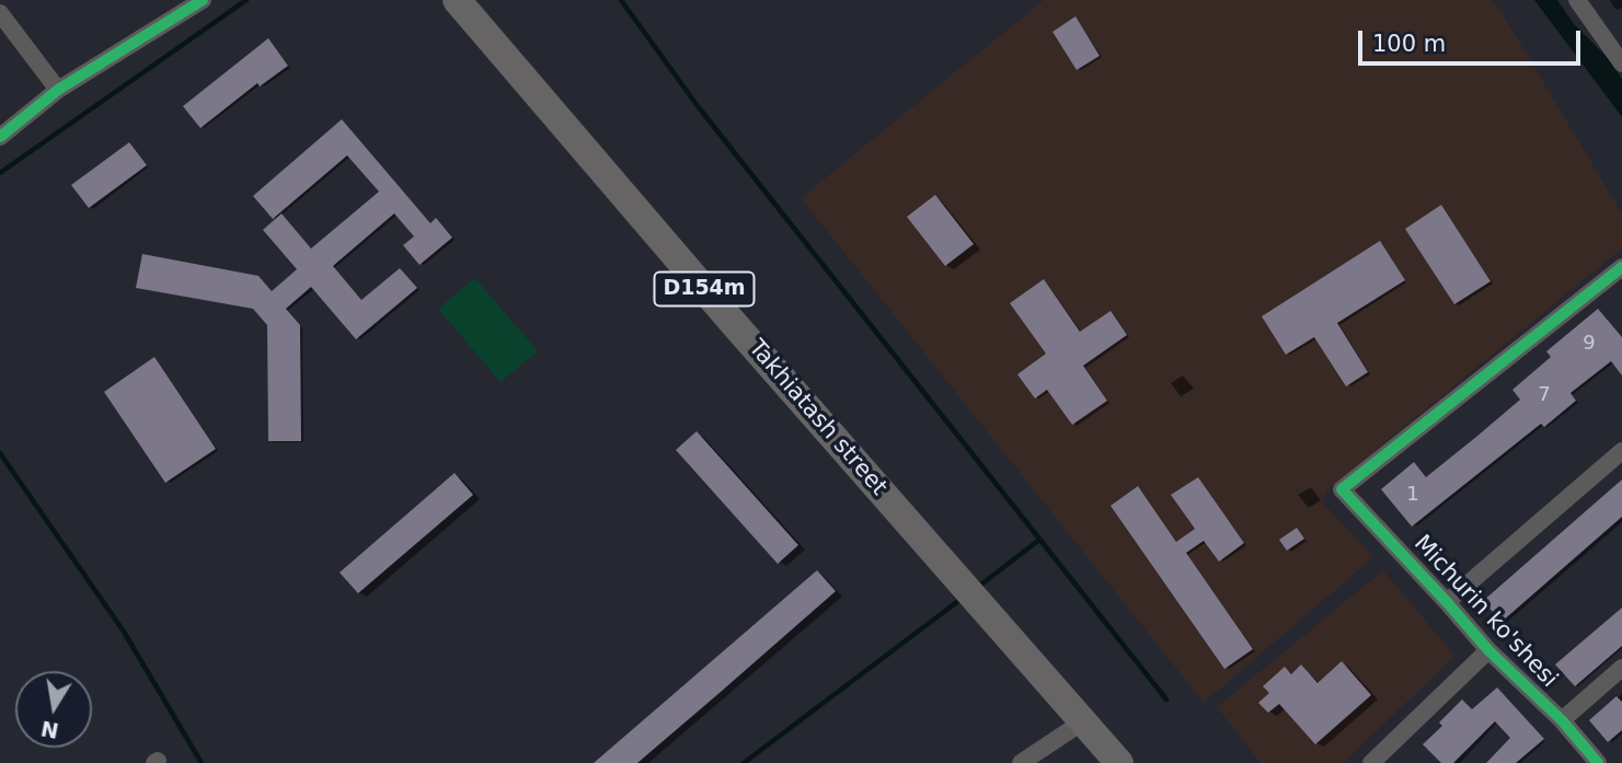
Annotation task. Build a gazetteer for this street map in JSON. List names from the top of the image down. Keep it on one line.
{"streets":{"main road":["D154m","Takhiatash street"],"street":["Michurin ko'shesi"]},"house_numbers":["9","7","1"],"scale_bar":"100 m","north":"bottom"}
